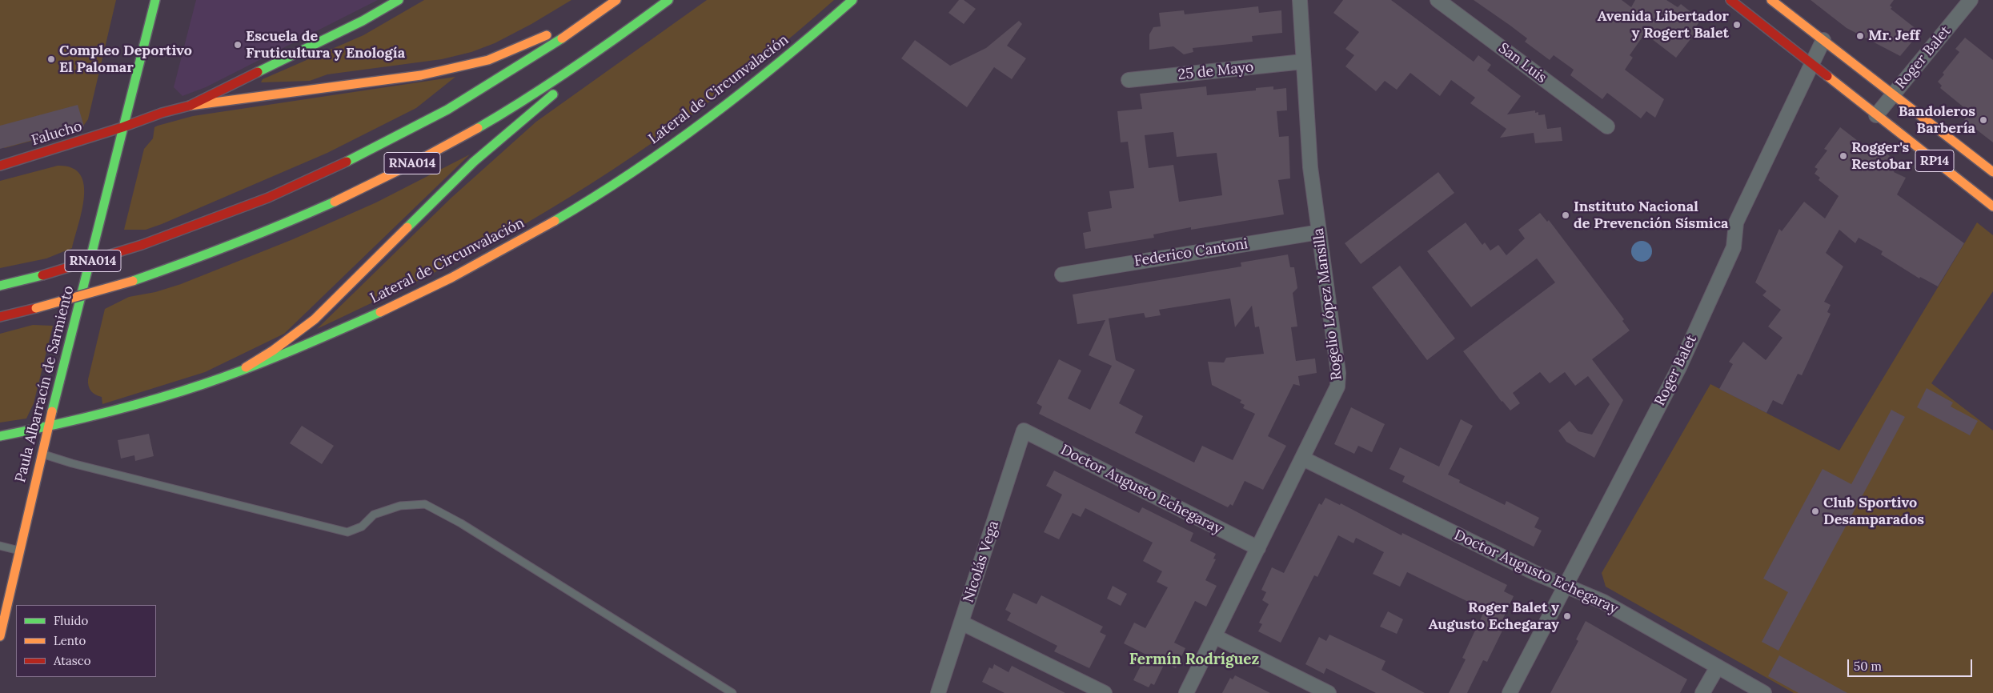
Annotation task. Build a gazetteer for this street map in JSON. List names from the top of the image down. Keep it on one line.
{"streets":{"main road":["Lateral de Circunvalación","Falucho","RP14","RNA014","Paula Albarracín de Sarmiento"],"street":["Roger Balet","San Luis","25 de Mayo","Federico Cantoni","Rogelio López Mansilla","Doctor Augusto Echegaray","Nicolás Vega"]},"crossings":[["Roger Balet","RP14"],["Roger Balet","Doctor Augusto Echegaray"],["25 de Mayo","Rogelio López Mansilla"],["Lateral de Circunvalación","Paula Albarracín de Sarmiento"],["Falucho","Paula Albarracín de Sarmiento"],["Federico Cantoni","Rogelio López Mansilla"],["Rogelio López Mansilla","Doctor Augusto Echegaray"],["Doctor Augusto Echegaray","Nicolás Vega"]],"districts":["Fermín Rodríguez"],"places":["Avenida Libertador y Rogert Balet","Mr. Jeff","Escuela de Fruticultura y Enología","Compleo Deportivo El Palomar","Bandoleros Barbería","Rogger's Restobar","Instituto Nacional de Prevención Sísmica","Club Sportivo Desamparados","Roger Balet y Augusto Echegaray"],"legend":["Fluido","Lento","Atasco"],"scale_bar":"50 m"}
